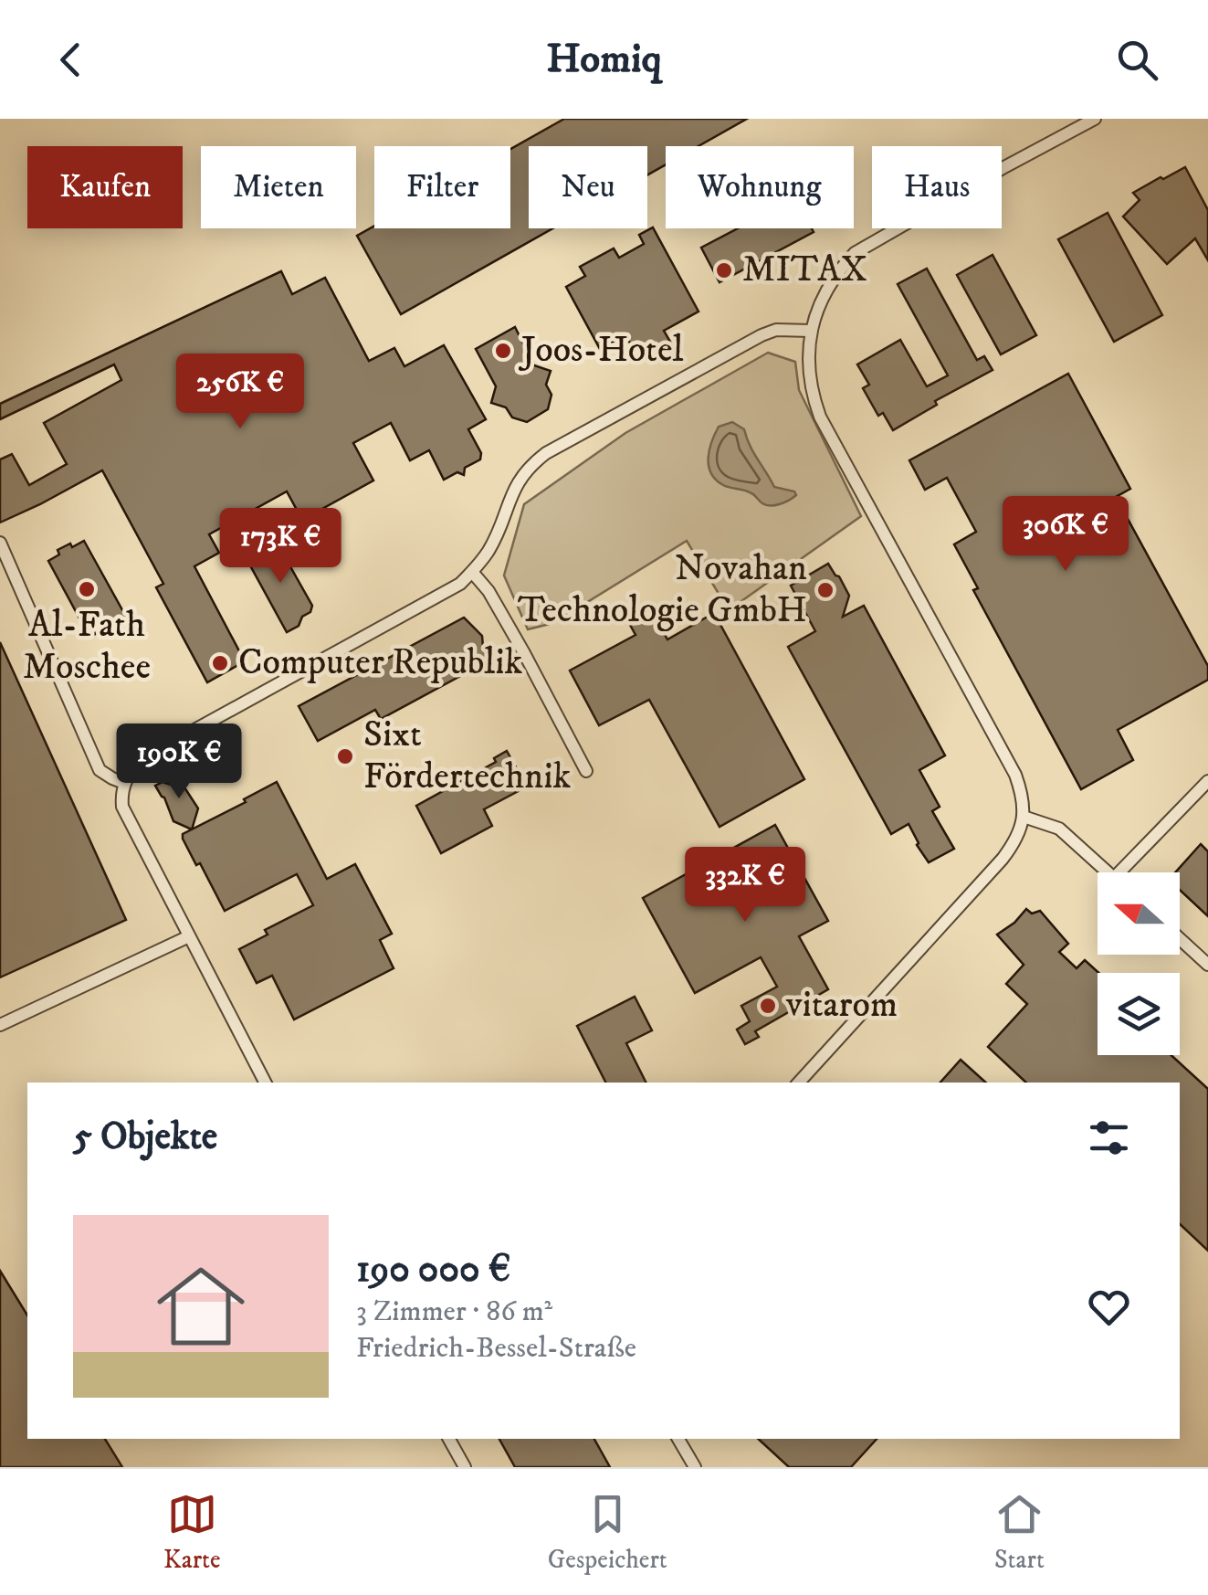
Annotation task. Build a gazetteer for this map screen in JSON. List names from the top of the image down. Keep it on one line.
{"places":["MITAX","Joos-Hotel","Al-Fath Moschee","Novahan Technologie GmbH","Computer Republik","Sixt Fördertechnik","vitarom"],"north":"left","page":{"header":"Homiq","chip":["Kaufen","Mieten","Filter","Neu","Wohnung","Haus"],"price":["256K €","306K €","173K €","190K €","332K €"],"heading":"5 Objekte","list":[{"name":"190 000 €","note":"3 Zimmer · 86 m² · Friedrich-Bessel-Straße"}],"tabs":["Karte","Gespeichert","Start"]}}
